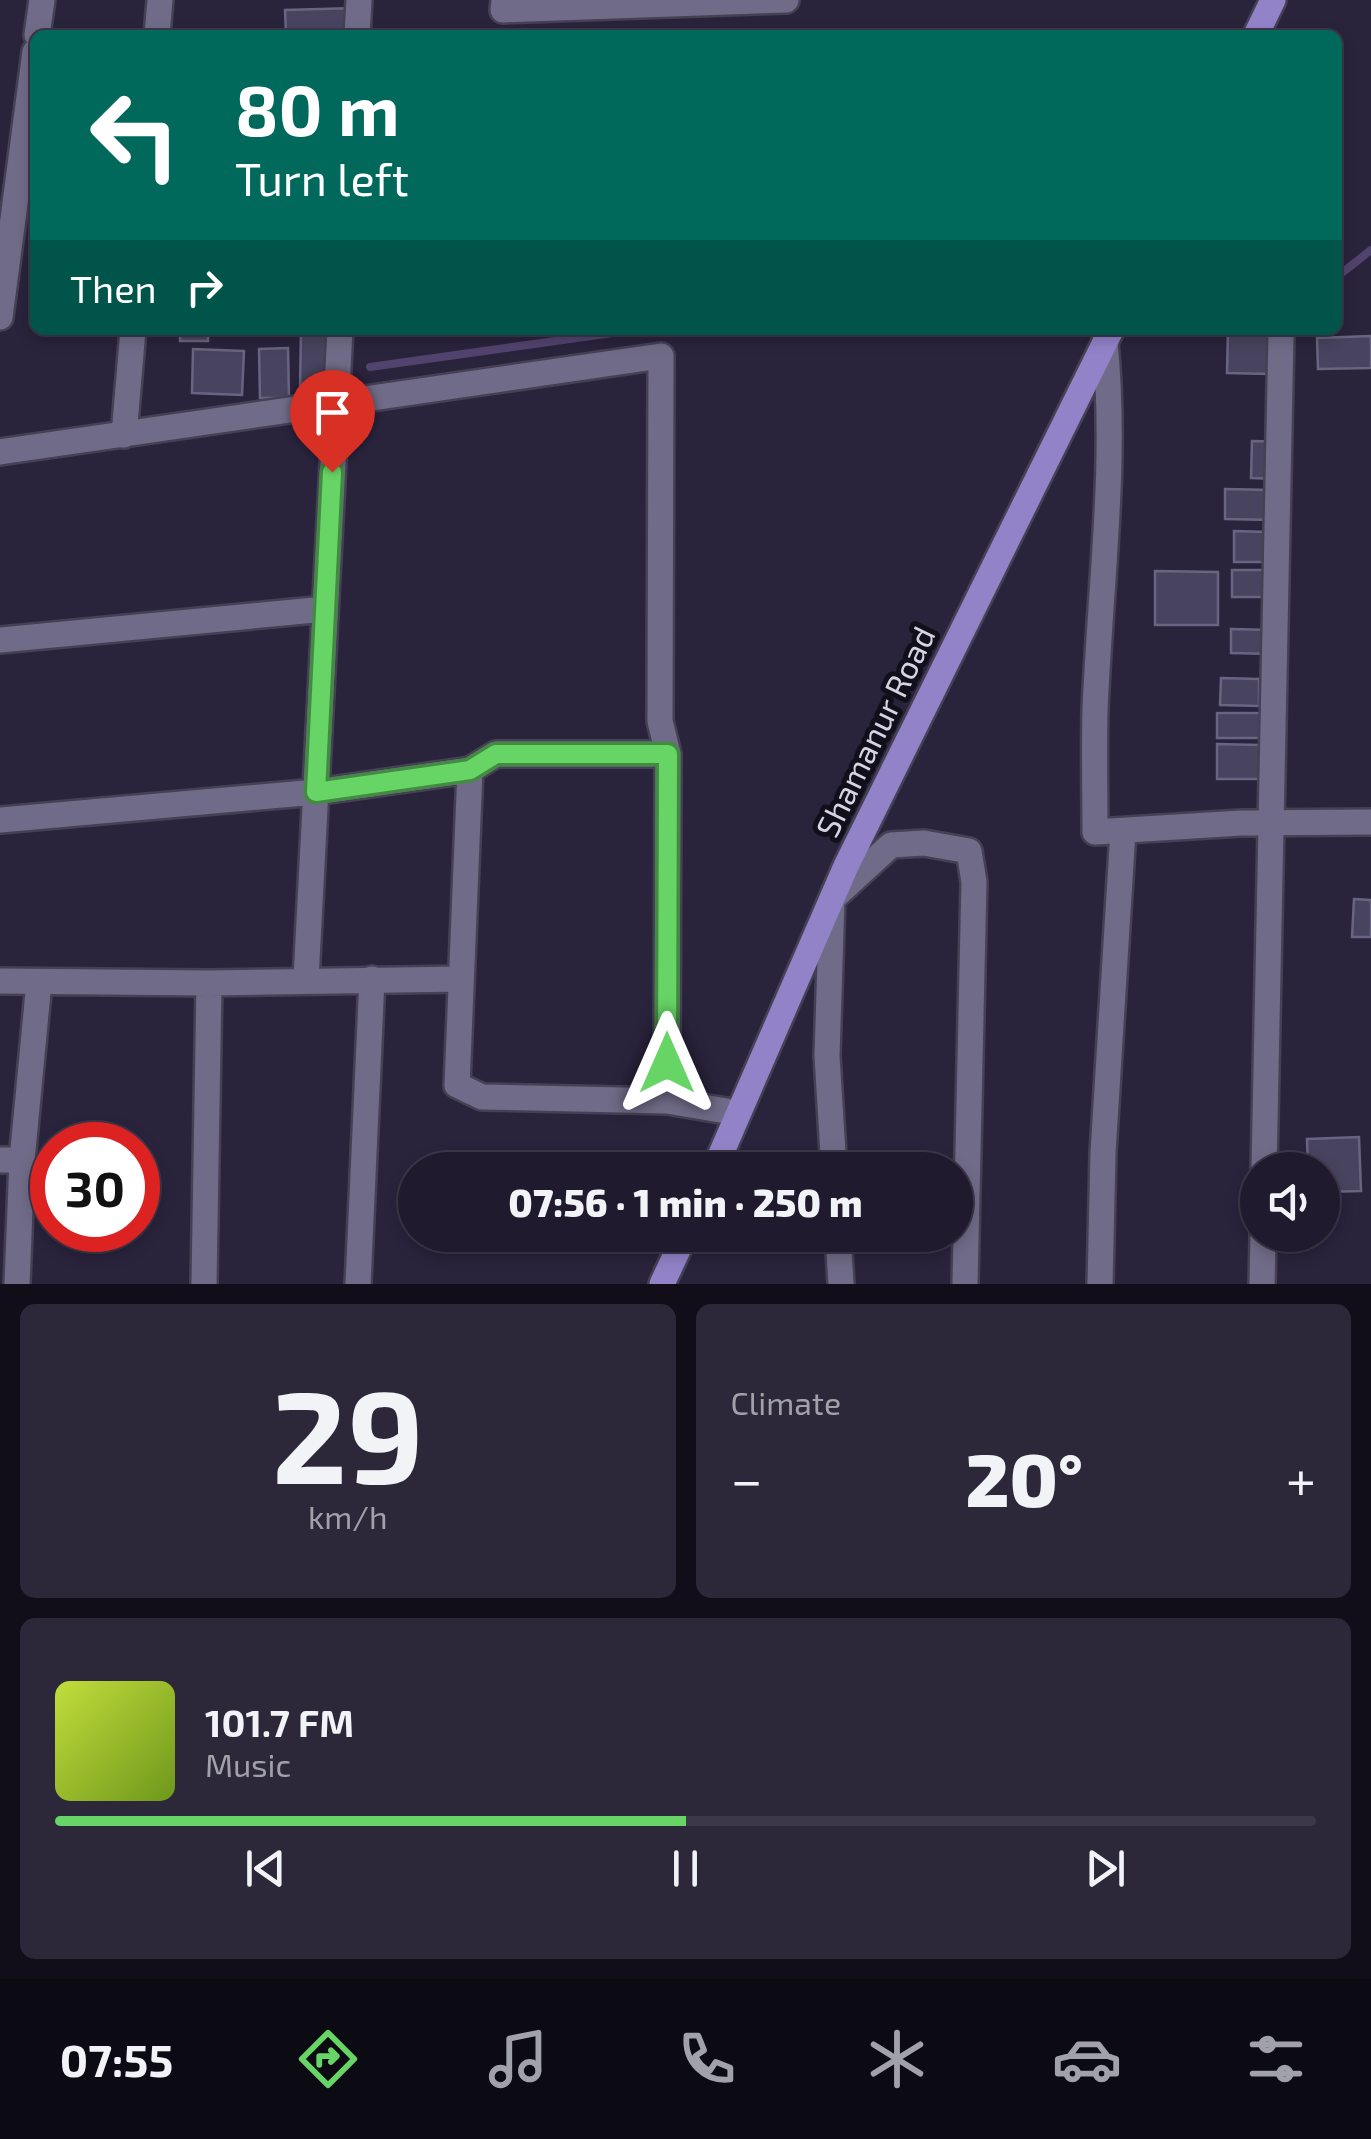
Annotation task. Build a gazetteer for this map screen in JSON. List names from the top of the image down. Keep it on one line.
{"streets":{"main road":["Shamanur Road"]},"page":{"turn":["80 m","Turn left"],"then":"Then","limit":"30","trip":"07:56 · 1 min · 250 m","tile":[["29","km/h"],"Climate"],"heat":["−","20°","+"],"song":["101.7 FM","Music"],"tabs":"07:55"}}
